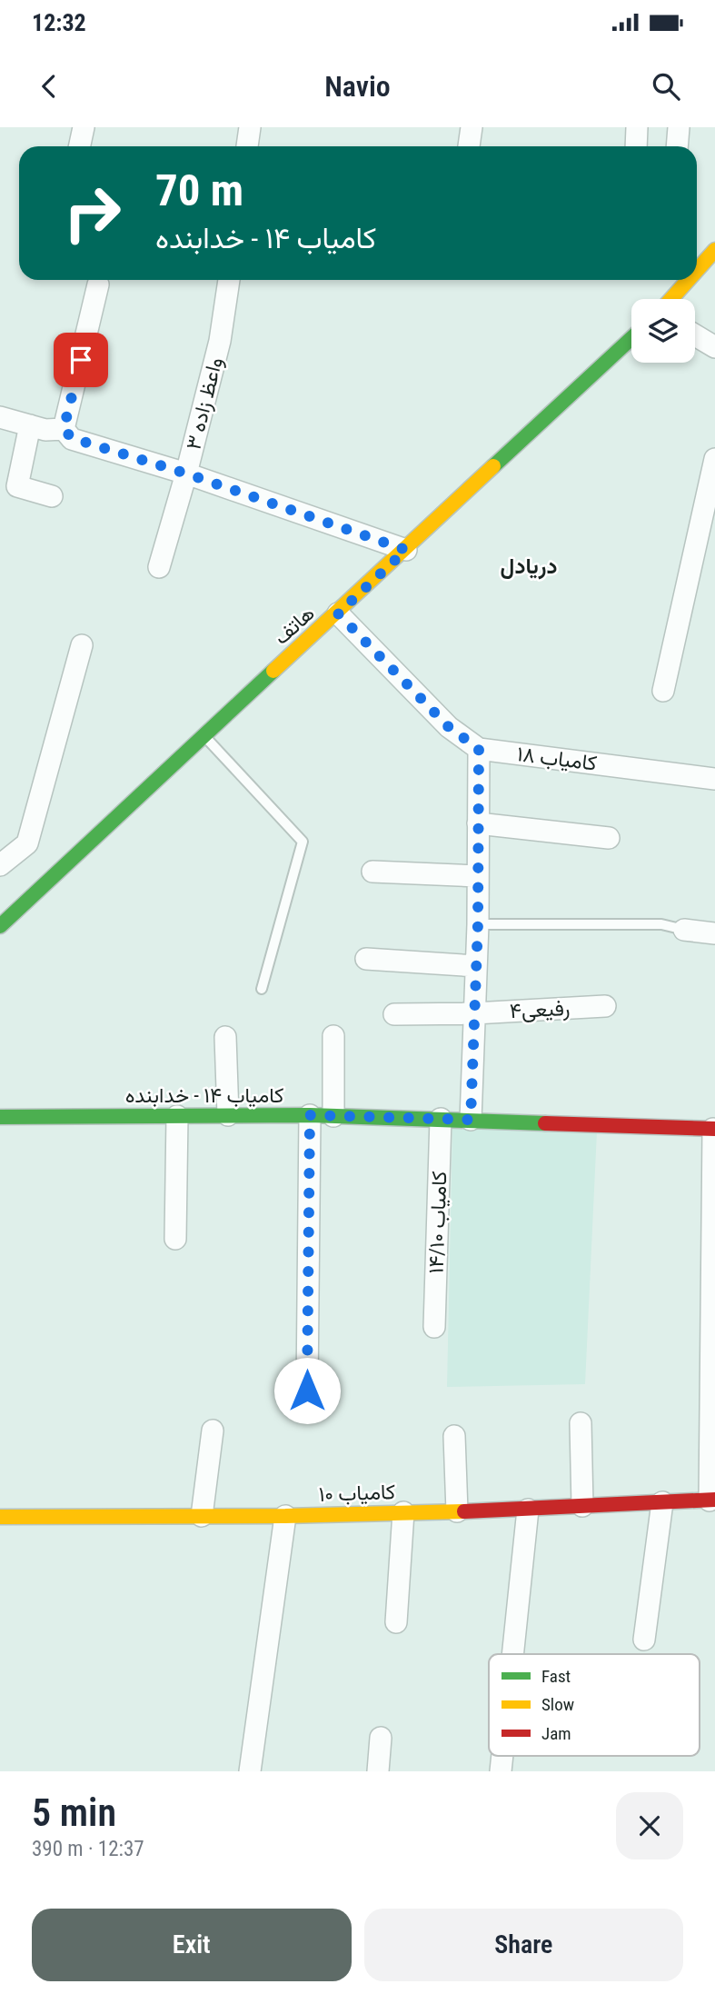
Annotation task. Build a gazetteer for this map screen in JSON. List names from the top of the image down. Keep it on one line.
{"streets":{"street":["واعظ زاده ۳","هاتف","کامیاب ۱۸","رفیعی۴","کامیاب ۱۴ - خدابنده","کامیاب ۱۴/۱۰","کامیاب ۱۰"]},"crossings":[["هاتف","کامیاب ۱۸"],["کامیاب ۱۴ - خدابنده","کامیاب ۱۴/۱۰"]],"districts":["دریادل"],"legend":["Fast","Slow","Jam"],"page":{"status":"12:32","header":"Navio","turn":["70 m","کامیاب ۱۴ - خدابنده"],"heading":["5 min","390 m · 12:37"],"buttons":["Exit","Share"]}}
